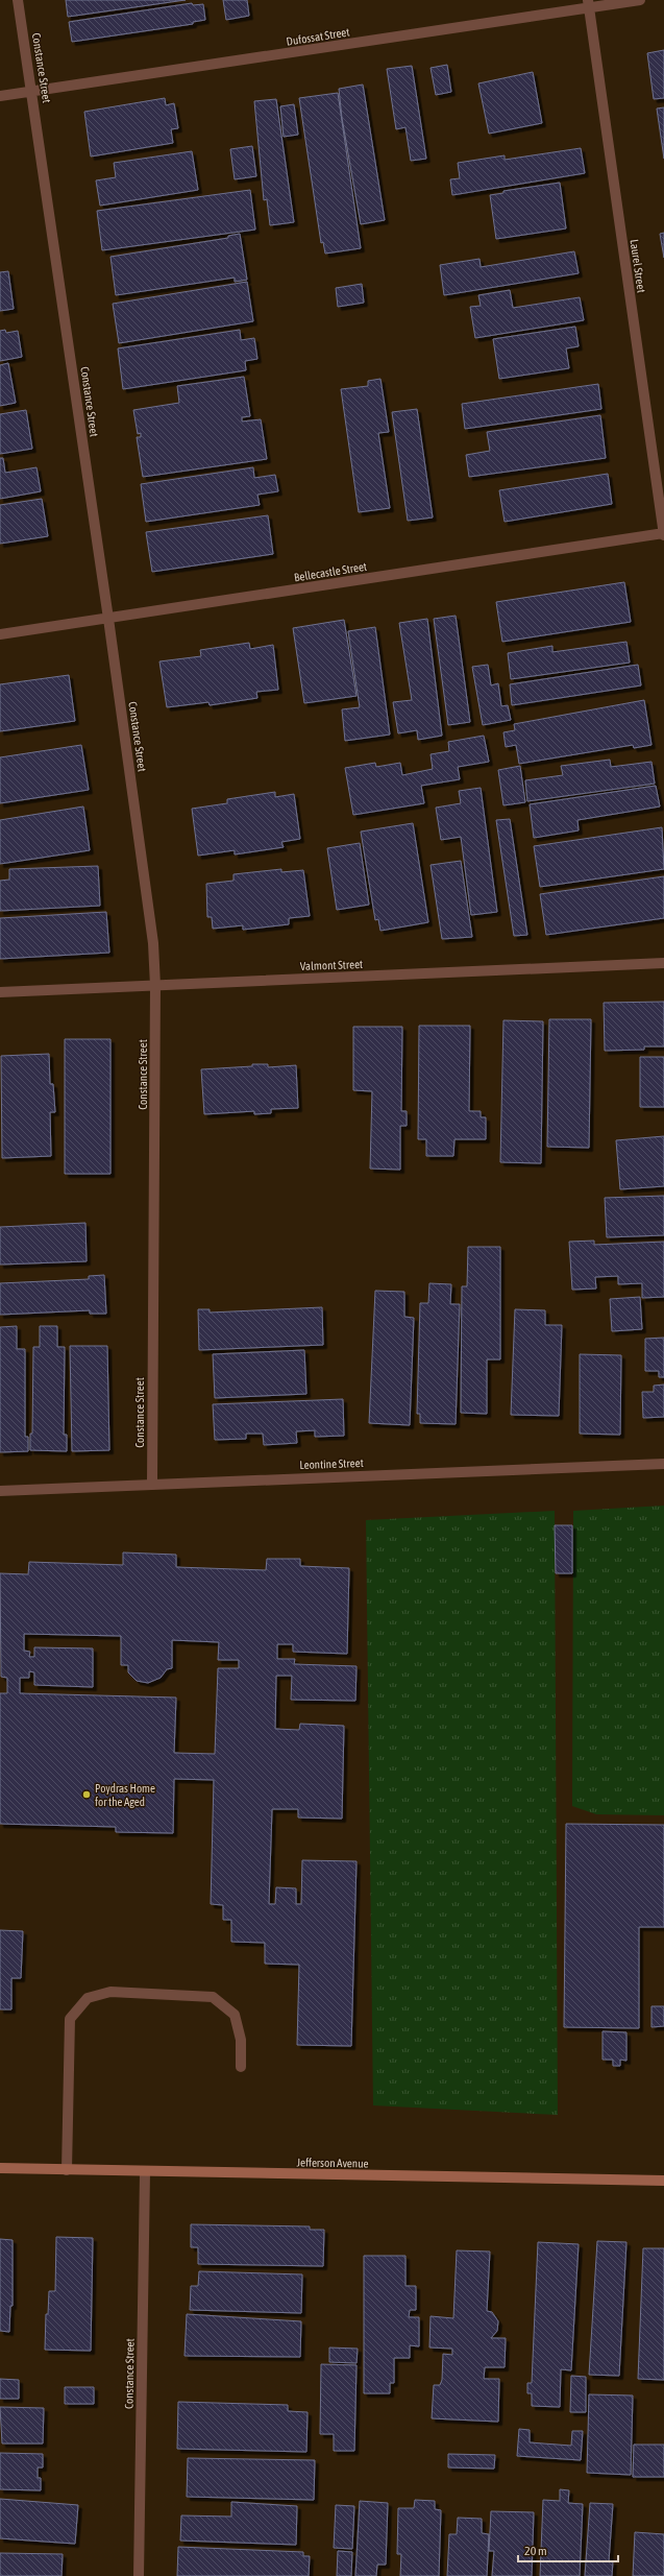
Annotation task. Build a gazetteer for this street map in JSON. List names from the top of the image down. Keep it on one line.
{"streets":{"street":["Dufossat Street","Constance Street","Laurel Street","Bellecastle Street","Valmont Street","Leontine Street","Jefferson Avenue"]},"crossings":[["Dufossat Street","Constance Street"],["Dufossat Street","Laurel Street"],["Constance Street","Bellecastle Street"],["Constance Street","Valmont Street"],["Constance Street","Leontine Street"],["Constance Street","Jefferson Avenue"],["Laurel Street","Bellecastle Street"]],"places":["Poydras Home for the Aged"],"scale_bar":"20 m"}
